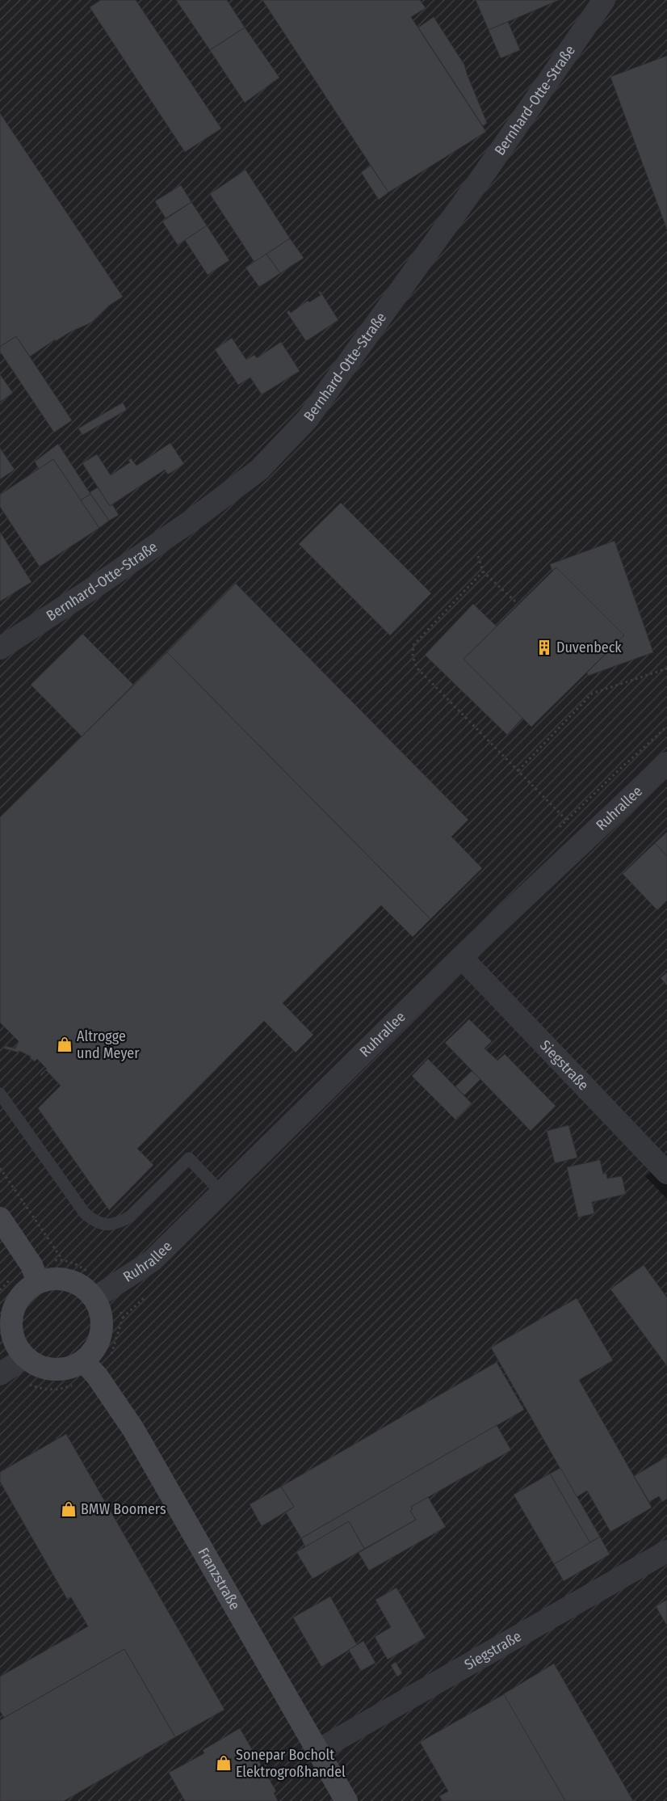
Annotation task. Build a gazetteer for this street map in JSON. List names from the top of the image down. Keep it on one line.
{"streets":{"street":["Bernhard-Otte-Straße","Ruhrallee","Siegstraße","Franzstraße"]},"crossings":[["Ruhrallee","Siegstraße"],["Ruhrallee","Franzstraße"],["Siegstraße","Franzstraße"]],"places":{"building":["Duvenbeck"],"shop":["Altrogge und Meyer","BMW Boomers","Sonepar Bocholt Elektrogroßhandel"]}}
